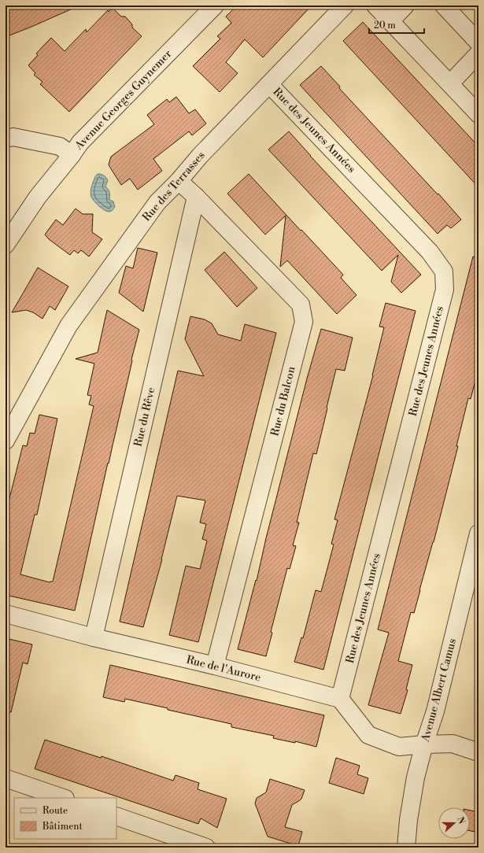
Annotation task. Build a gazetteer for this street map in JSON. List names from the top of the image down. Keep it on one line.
{"streets":{"street":["Avenue Georges Guynemer","Rue des Jeunes Années","Rue des Terrasses","Rue du Balcon","Rue du Rêve","Rue de l'Aurore","Avenue Albert Camus"]},"crossings":[["Rue des Jeunes Années","Rue des Terrasses"],["Rue des Jeunes Années","Rue de l'Aurore"],["Rue des Terrasses","Rue du Balcon"],["Rue du Balcon","Rue du Rêve"],["Rue du Balcon","Rue de l'Aurore"],["Rue du Rêve","Rue de l'Aurore"]],"legend":["Route","Bâtiment"],"scale_bar":"20 m","north":"right"}
